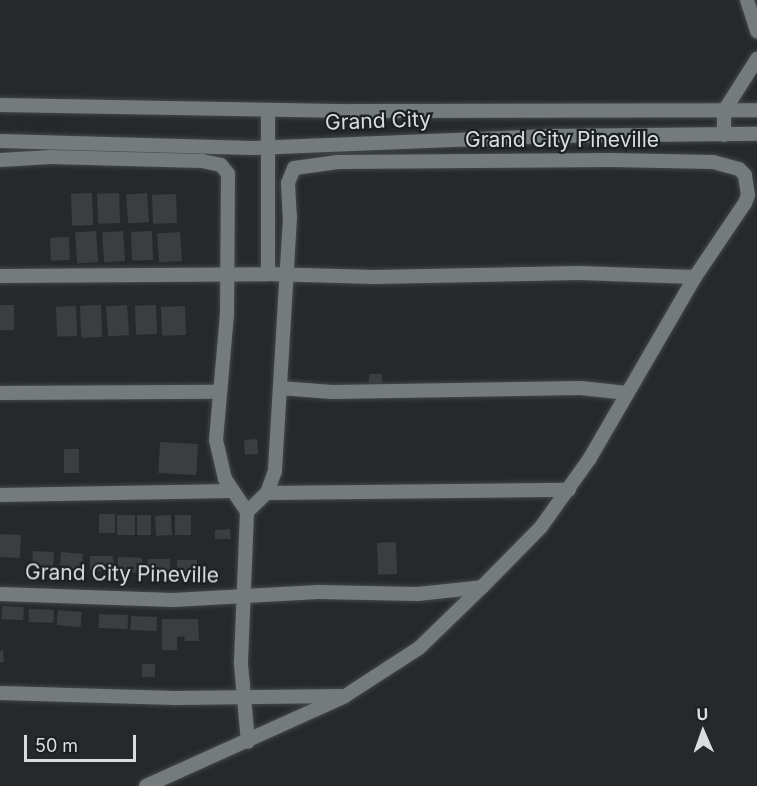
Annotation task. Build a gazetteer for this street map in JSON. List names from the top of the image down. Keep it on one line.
{"streets":{"street":["Grand City","Grand City Pineville"]},"scale_bar":"50 m","north":"top"}
